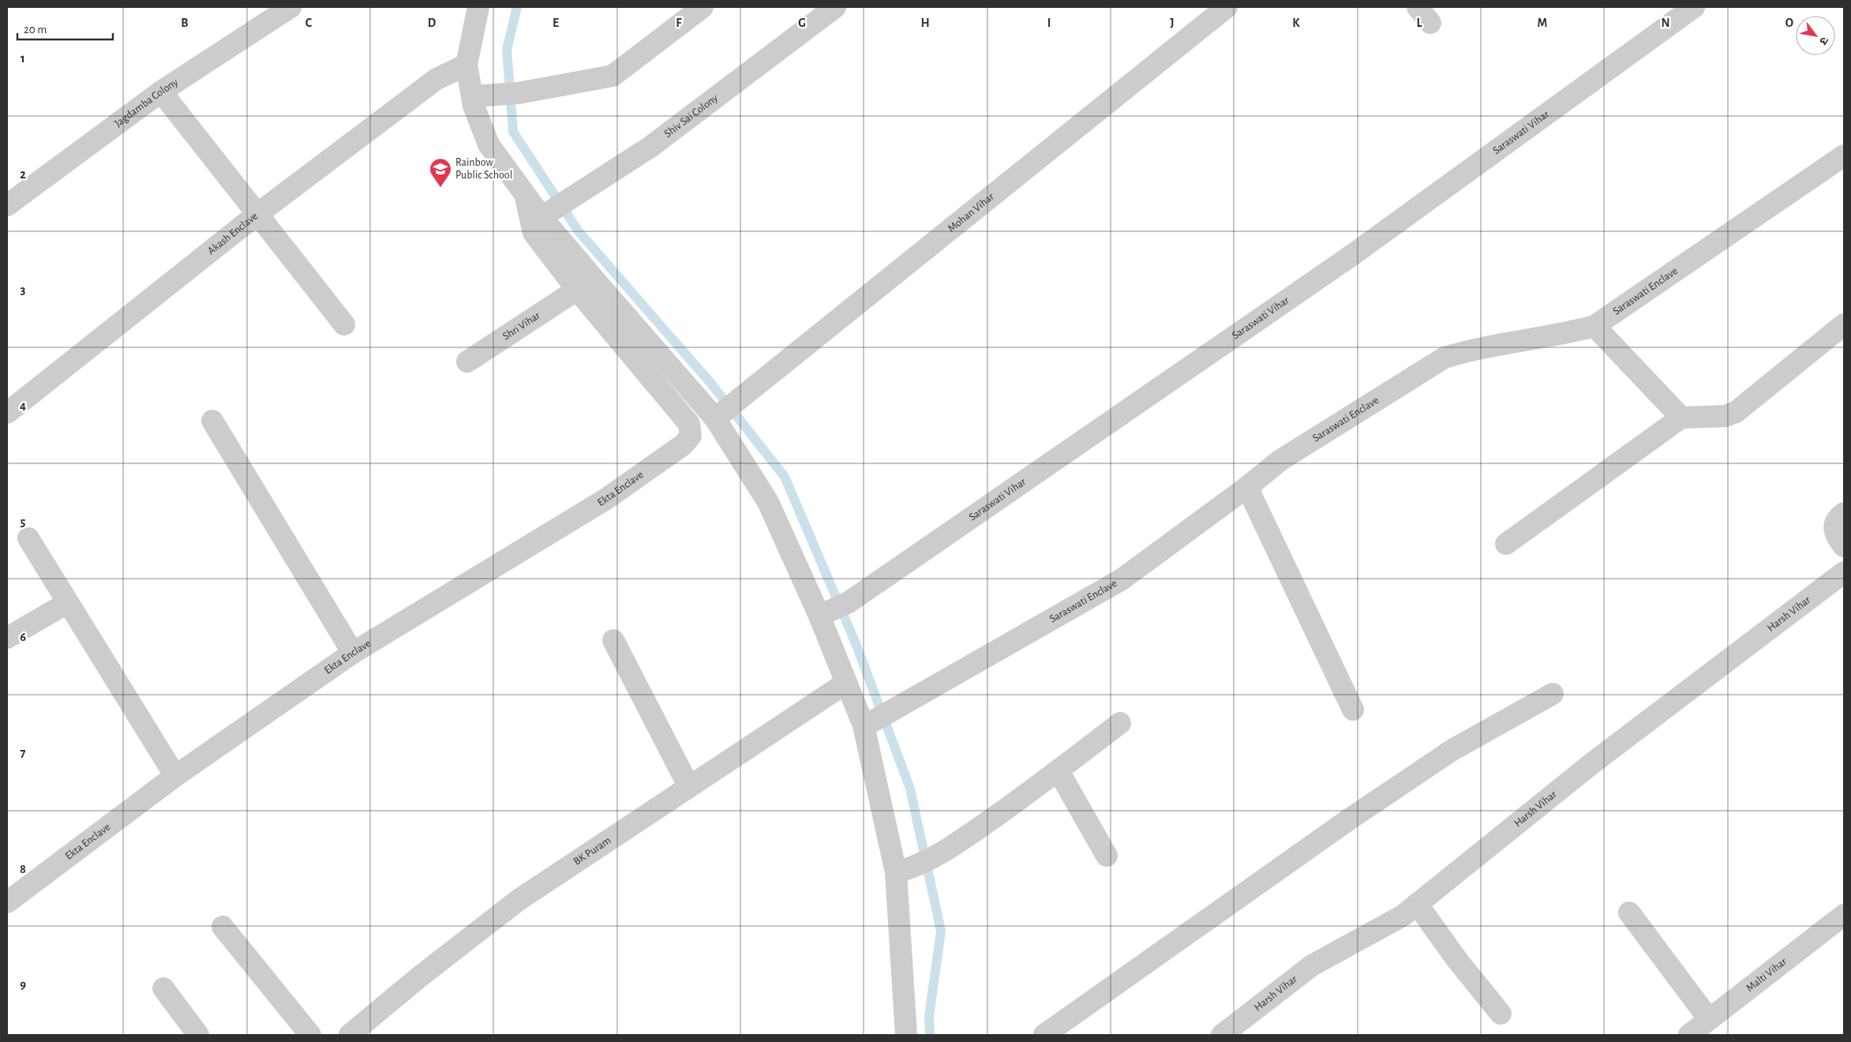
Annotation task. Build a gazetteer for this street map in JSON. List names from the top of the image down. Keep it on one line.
{"streets":{"street":["Jagdamba Colony","Shiv Sai Colony","Saraswati Vihar","Mohan Vihar","Akash Enclave","Saraswati Enclave","Shri Vihar","Ekta Enclave","Harsh Vihar","BK Puram","Malti Vihar"]},"crossings":[["Shri Vihar","Ekta Enclave"]],"places":{"school or university":["Rainbow Public School"]},"scale_bar":"20 m","north":"bottom right","grid":{"columns":["B","C","D","E","F","G","H","I","J","K","L","M","N","O"],"rows":["1","2","3","4","5","6","7","8","9"]}}
